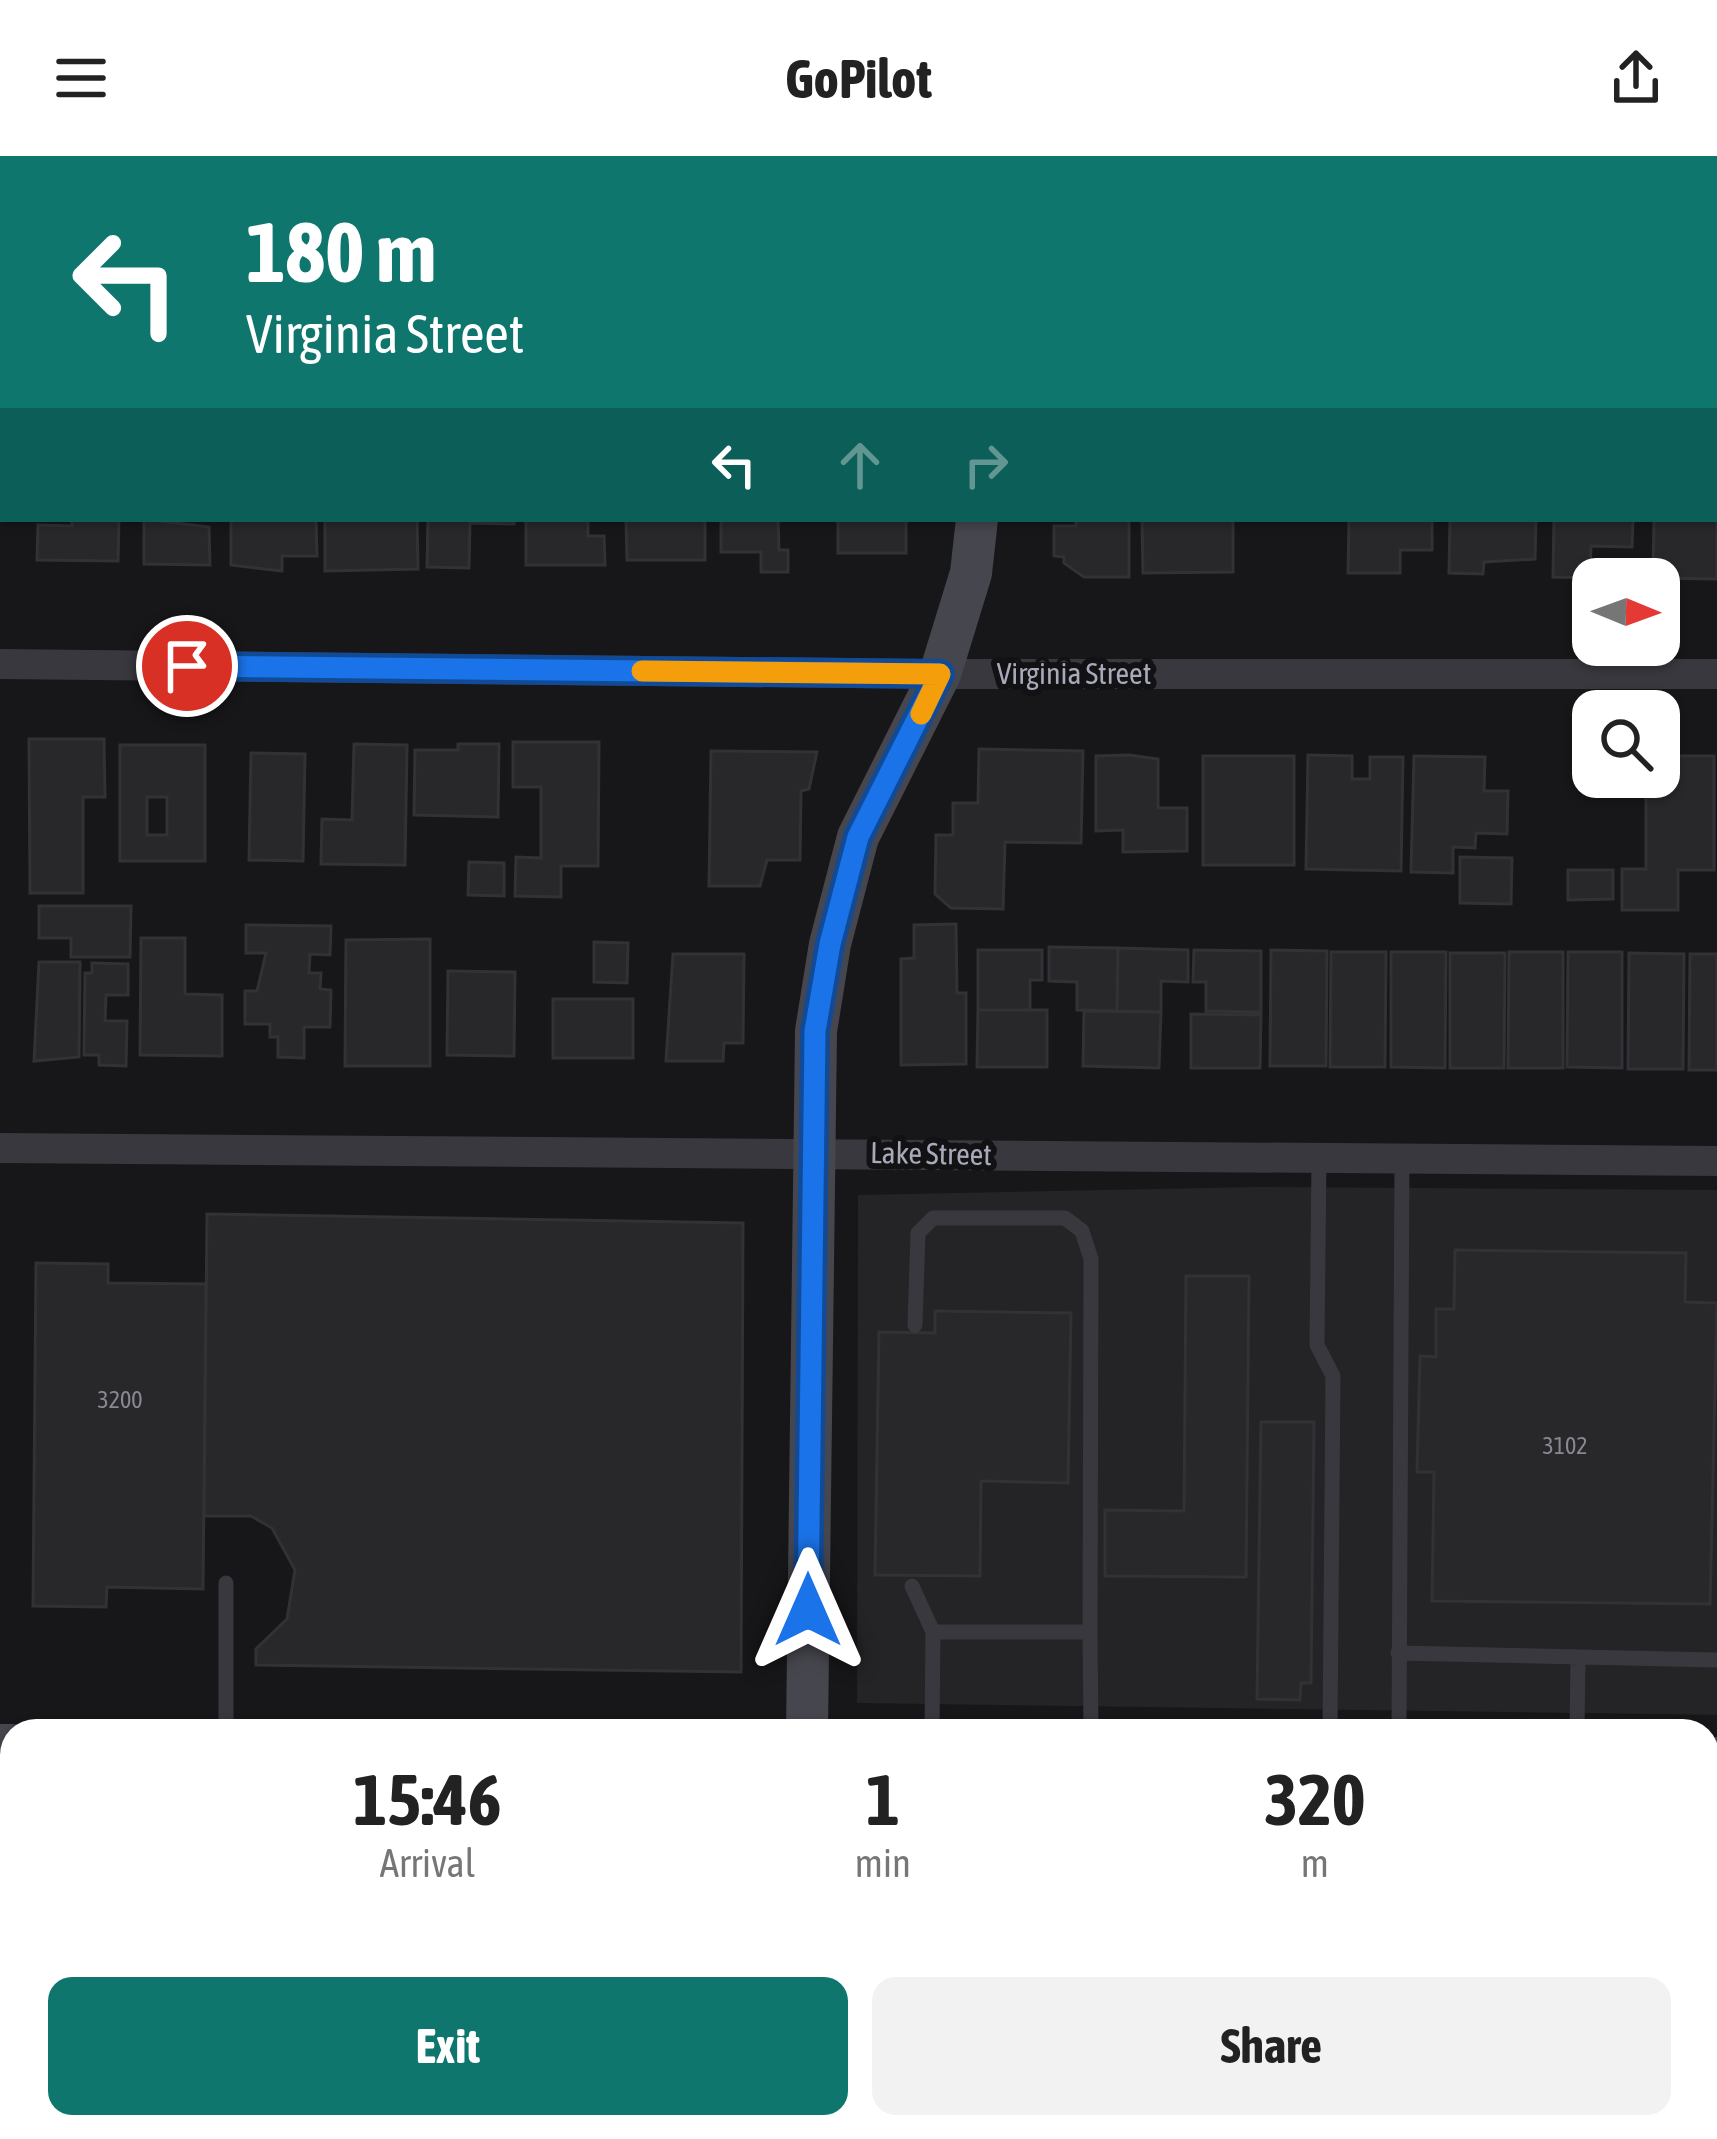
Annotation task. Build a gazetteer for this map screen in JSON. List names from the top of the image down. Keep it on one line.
{"streets":{"street":["Virginia Street","Lake Street"]},"house_numbers":["3200","3102"],"north":"right","page":{"header":"GoPilot","turn":["180 m","Virginia Street"],"eta":["15:46","Arrival","1","min","320","m"],"buttons":["Exit","Share"]}}
